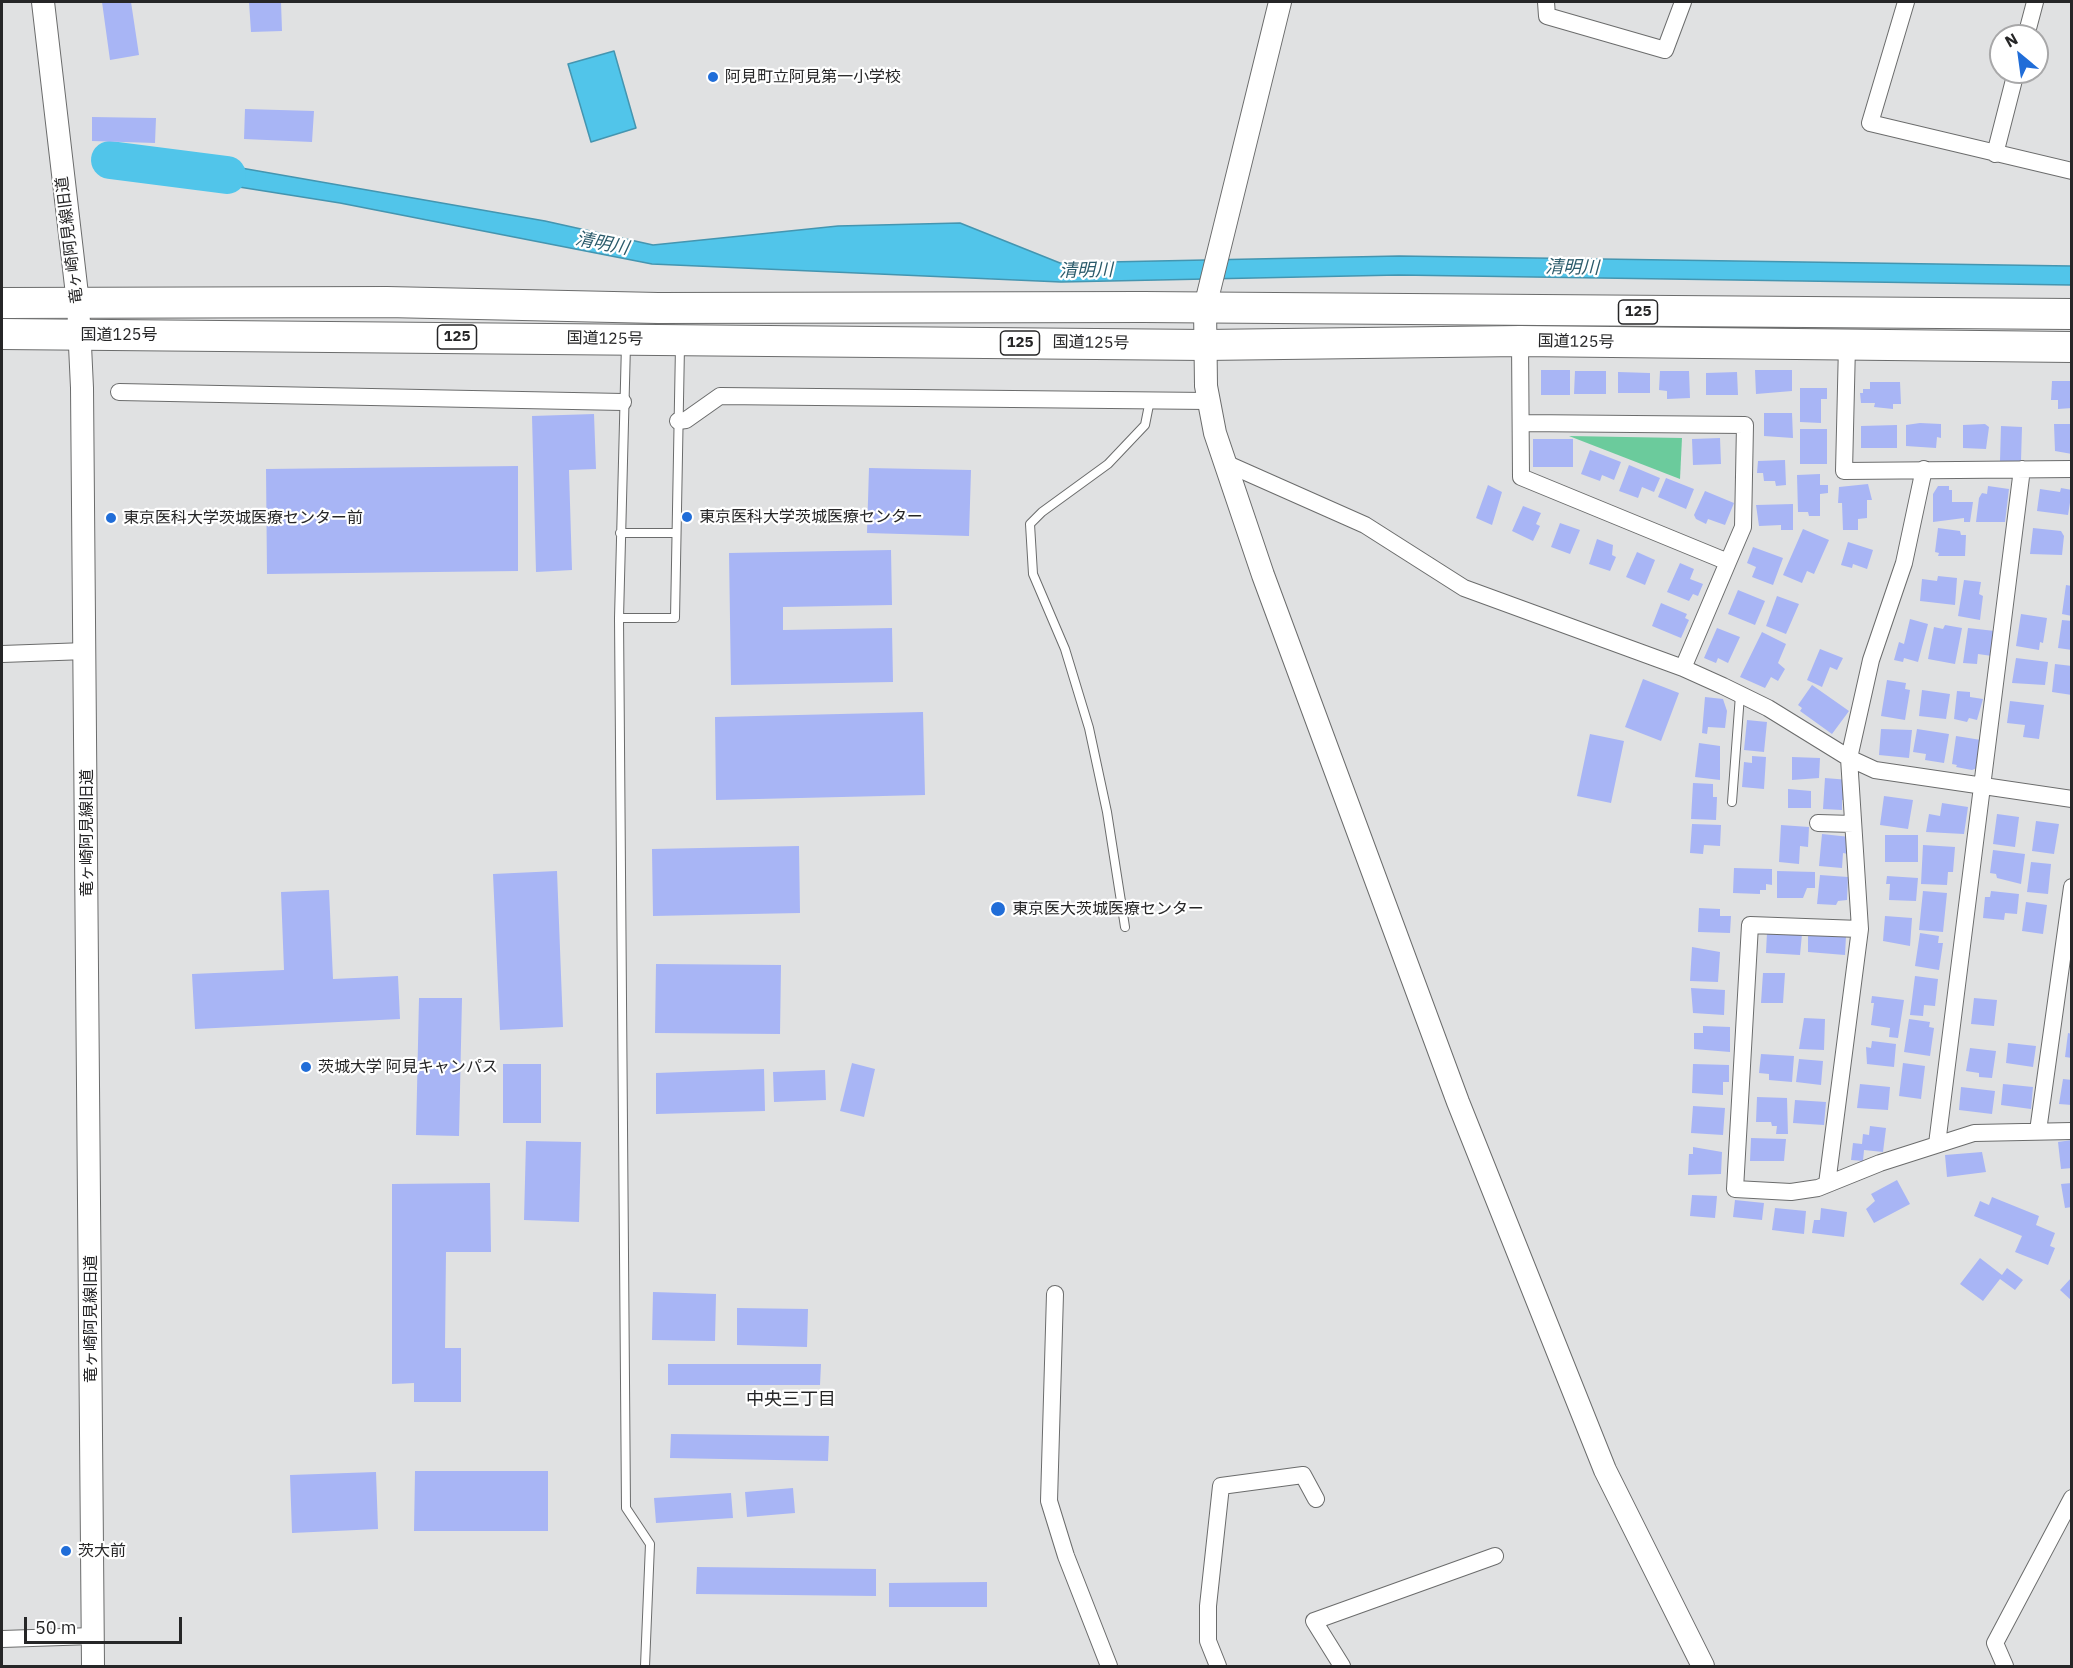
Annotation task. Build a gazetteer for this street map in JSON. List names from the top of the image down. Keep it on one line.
{"streets":{"highway":["125","国道125号"],"street":["竜ヶ崎阿見線旧道"]},"crossings":[["竜ヶ崎阿見線旧道","国道125号"]],"districts":["中央三丁目"],"water":["清明川"],"places":["阿見町立阿見第一小学校","東京医科大学茨城医療センター","東京医科大学茨城医療センター前","東京医大茨城医療センター","茨城大学 阿見キャンパス","茨大前"],"scale_bar":"50 m","north":"top left"}
